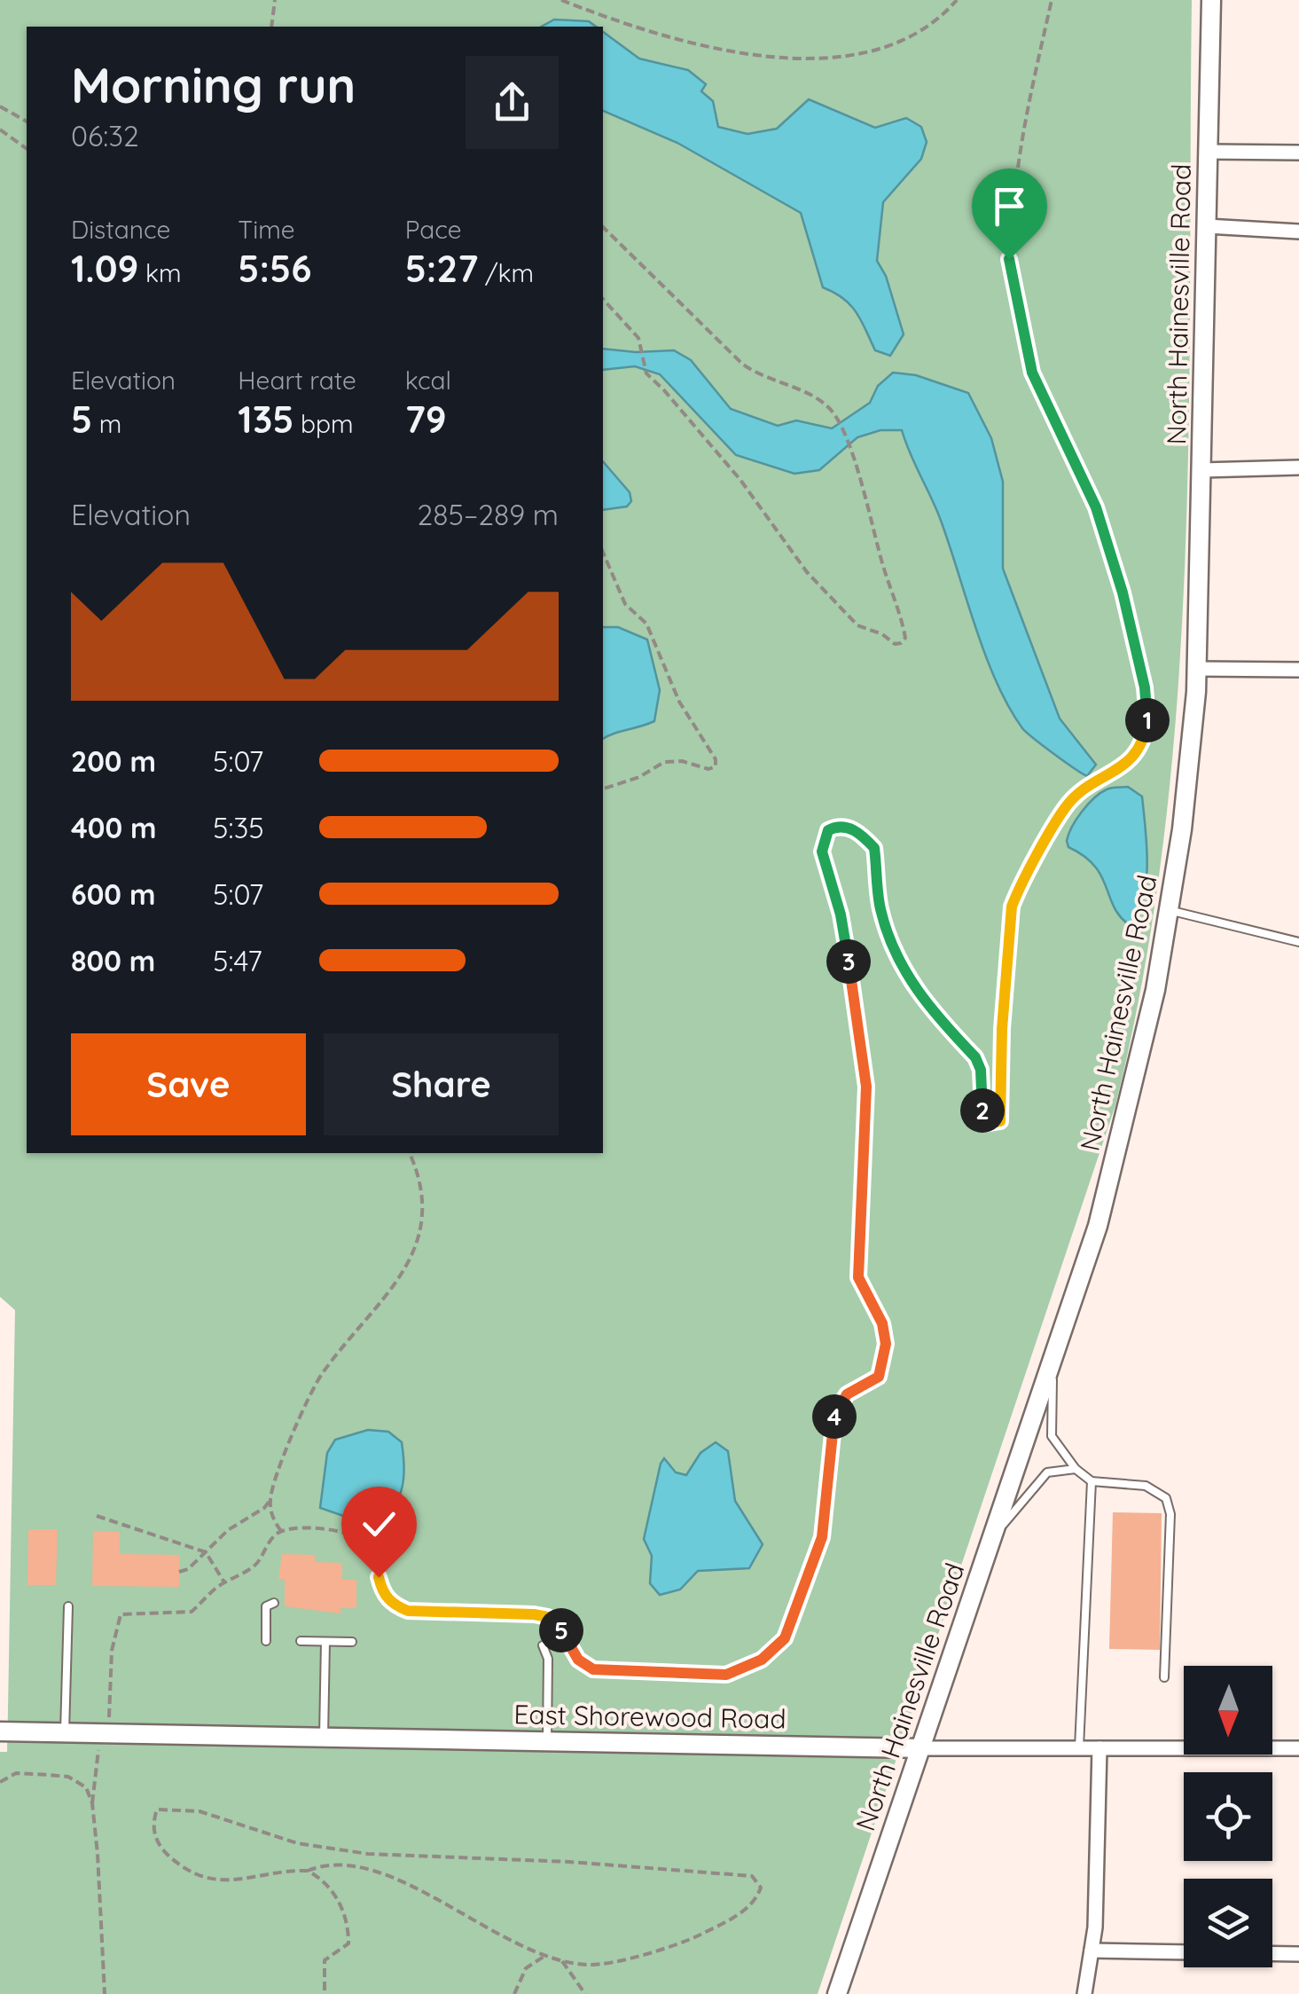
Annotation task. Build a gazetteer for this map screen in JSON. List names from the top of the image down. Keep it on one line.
{"streets":{"main road":["North Hainesville Road","East Shorewood Road"]},"crossings":[["North Hainesville Road","East Shorewood Road"]],"north":"bottom","page":{"heading":["Morning run","06:32"],"stats":[["Distance","1.09 km"],["Time","5:56"],["Pace","5:27 /km"],["Elevation","5 m"],["Heart rate","135 bpm"],["kcal","79"]],"chart":["Elevation","285–289 m"],"pins":["1","3","2","4","5"],"list":[{"name":"200 m","note":"5:07"},{"name":"400 m","note":"5:35"},{"name":"600 m","note":"5:07"},{"name":"800 m","note":"5:47"}],"buttons":["Save","Share"]}}
